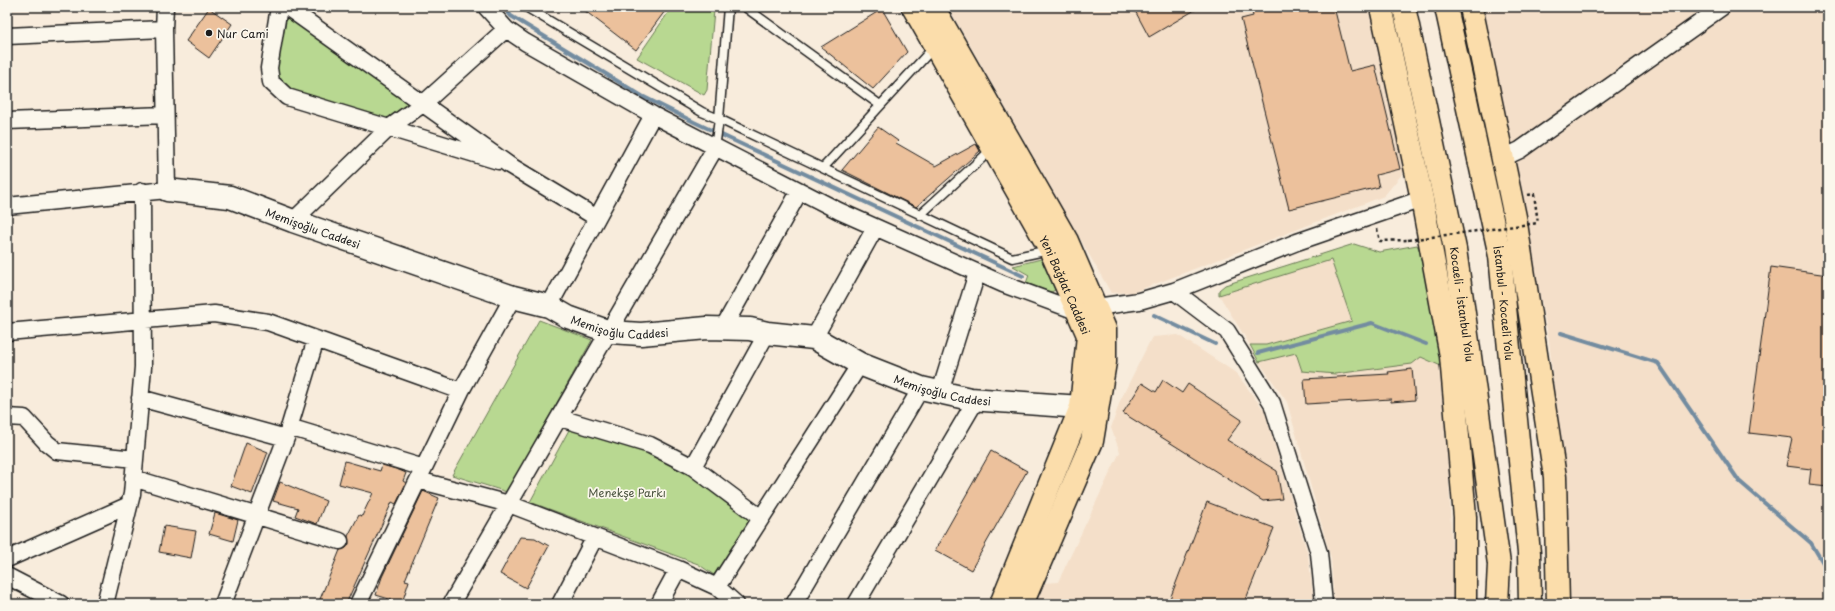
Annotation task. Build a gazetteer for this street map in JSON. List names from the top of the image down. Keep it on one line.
{"streets":{"main road":["Yeni Bağdat Caddesi","İstanbul - Kocaeli Yolu","Kocaeli - İstanbul Yolu"],"street":["Memişoğlu Caddesi"]},"crossings":[["Memişoğlu Caddesi","Yeni Bağdat Caddesi"]],"parks":["Menekşe Parkı"],"places":["Nur Cami"]}
